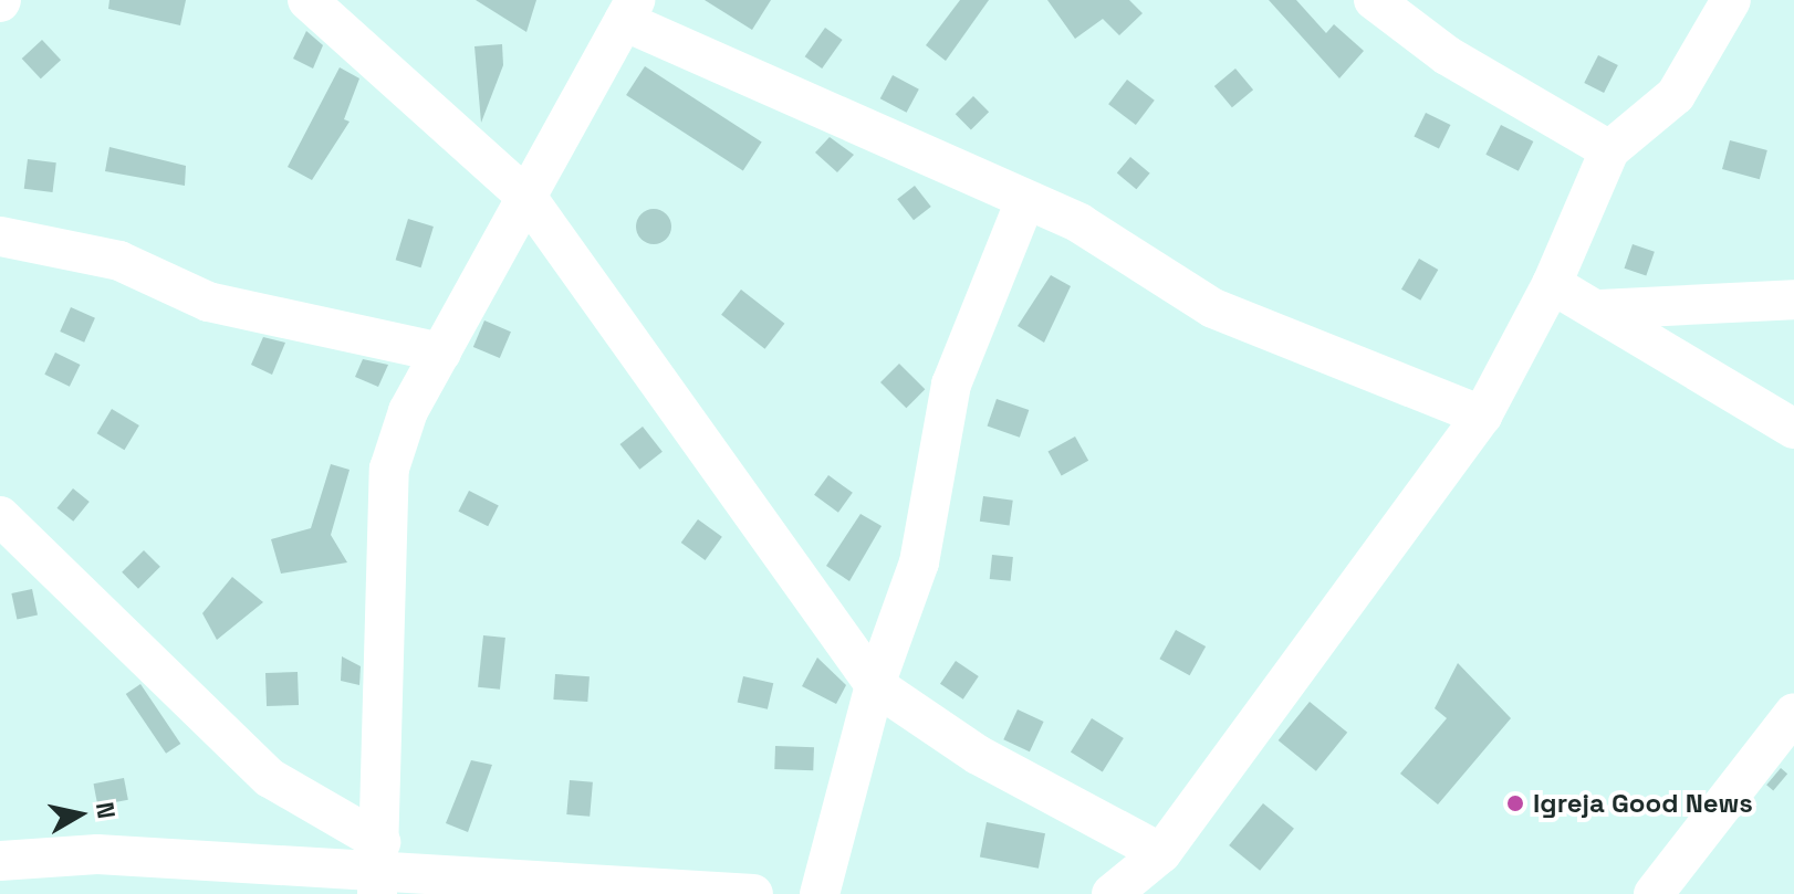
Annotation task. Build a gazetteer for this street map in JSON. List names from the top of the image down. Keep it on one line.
{"places":["Igreja Good News"],"north":"right"}
